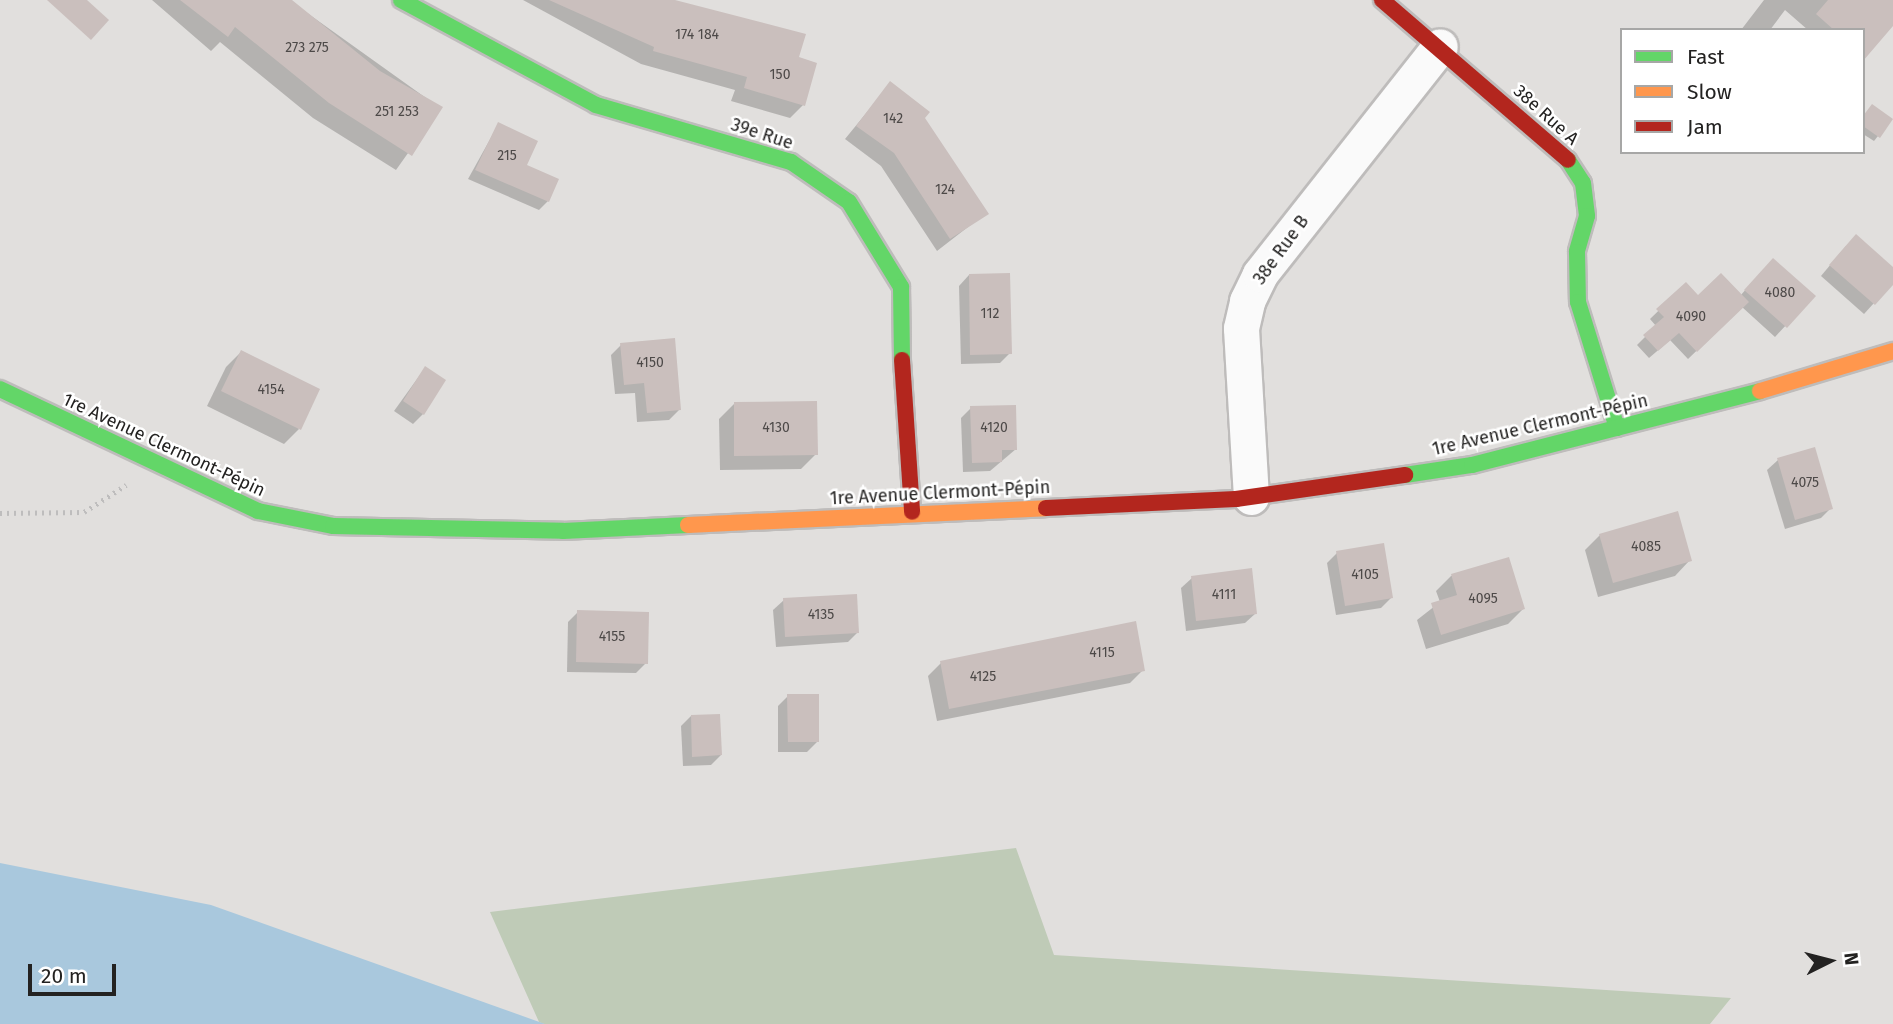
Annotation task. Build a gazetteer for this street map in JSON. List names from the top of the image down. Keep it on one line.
{"streets":{"street":["38e Rue A","39e Rue","38e Rue B","1re Avenue Clermont-Pépin"]},"crossings":[["38e Rue A","38e Rue B"],["38e Rue A","1re Avenue Clermont-Pépin"],["39e Rue","1re Avenue Clermont-Pépin"],["38e Rue B","1re Avenue Clermont-Pépin"]],"house_numbers":["174 184","273 275","150","251 253","142","215","124","4080","112","4090","4150","4154","4130","4120","4075","4085","4105","4111","4095","4135","4155","4115","4125"],"legend":["Fast","Slow","Jam"],"scale_bar":"20 m","north":"right"}
